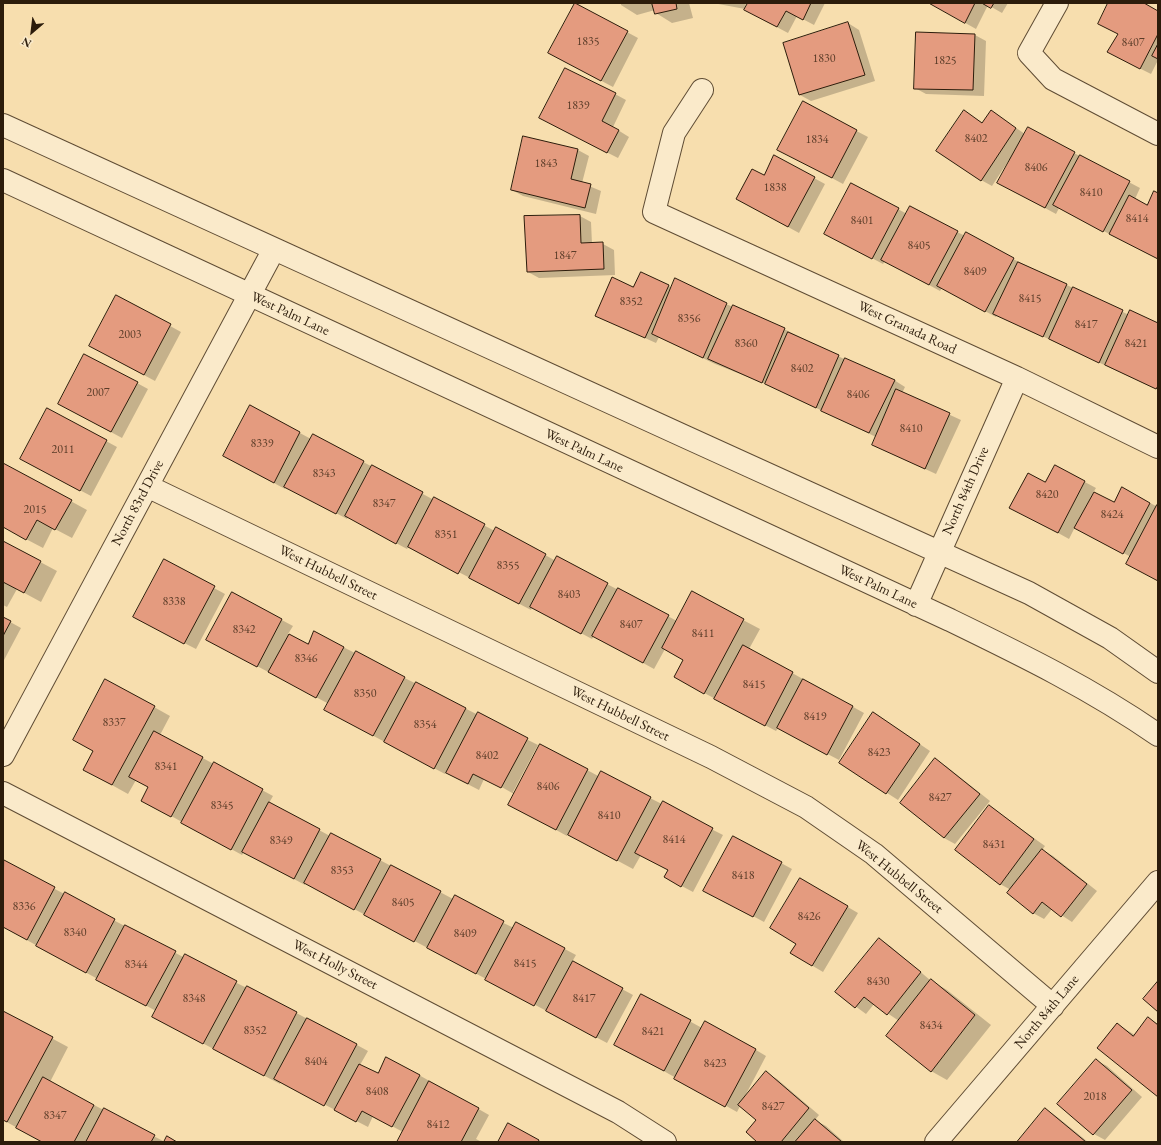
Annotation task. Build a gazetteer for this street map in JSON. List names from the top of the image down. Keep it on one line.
{"streets":{"street":["West Palm Lane","West Granada Road","North 84th Drive","North 83rd Drive","West Hubbell Street","West Holly Street","North 84th Lane"]},"crossings":[["West Palm Lane","North 84th Drive"],["West Palm Lane","North 83rd Drive"],["West Granada Road","North 84th Drive"],["North 83rd Drive","West Hubbell Street"],["West Hubbell Street","North 84th Lane"]],"house_numbers":["1835","8407","1830","1825","1839","8402","1834","1843","8406","1838","8410","8414","8401","8405","1847","8409","8415","8352","8356","8417","2003","8360","8421","8402","2007","8406","8410","8339","2011","8343","8420","8347","2015","8424","8351","8355","8403","8338","8407","8342","8411","8346","8415","8350","8419","8337","8354","8423","8402","8341","8406","8427","8345","8410","8414","8349","8431","8353","8418","8405","8336","8426","8340","8409","8415","8344","8430","8348","8417","8434","8352","8421","8404","8423","8408","2018","8427","8347","8412"],"north":"bottom left"}
